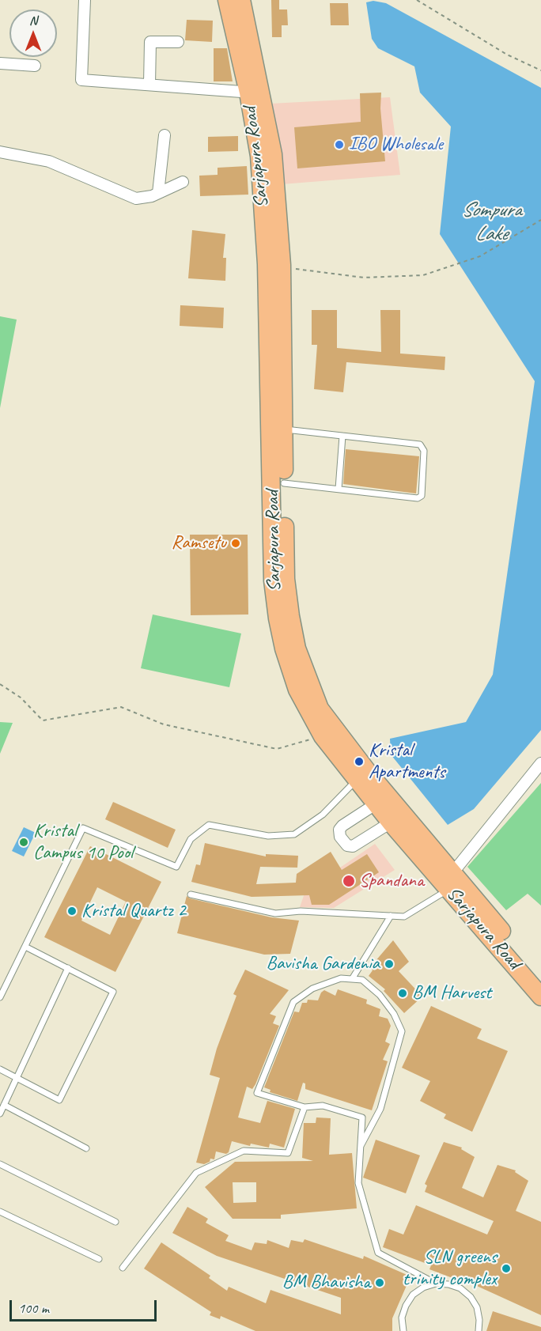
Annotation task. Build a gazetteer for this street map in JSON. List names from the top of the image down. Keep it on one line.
{"streets":{"main road":["Sarjapura Road"]},"water":["Sompura Lake"],"places":["IBO Wholesale","Ramsetu","Kristal Apartments","Kristal Campus 10 Pool","Spandana","Kristal Quartz 2","Bavisha Gardenia","BM Harvest","SLN greens trinity complex","BM Bhavisha"],"scale_bar":"100 m","north":"top"}
